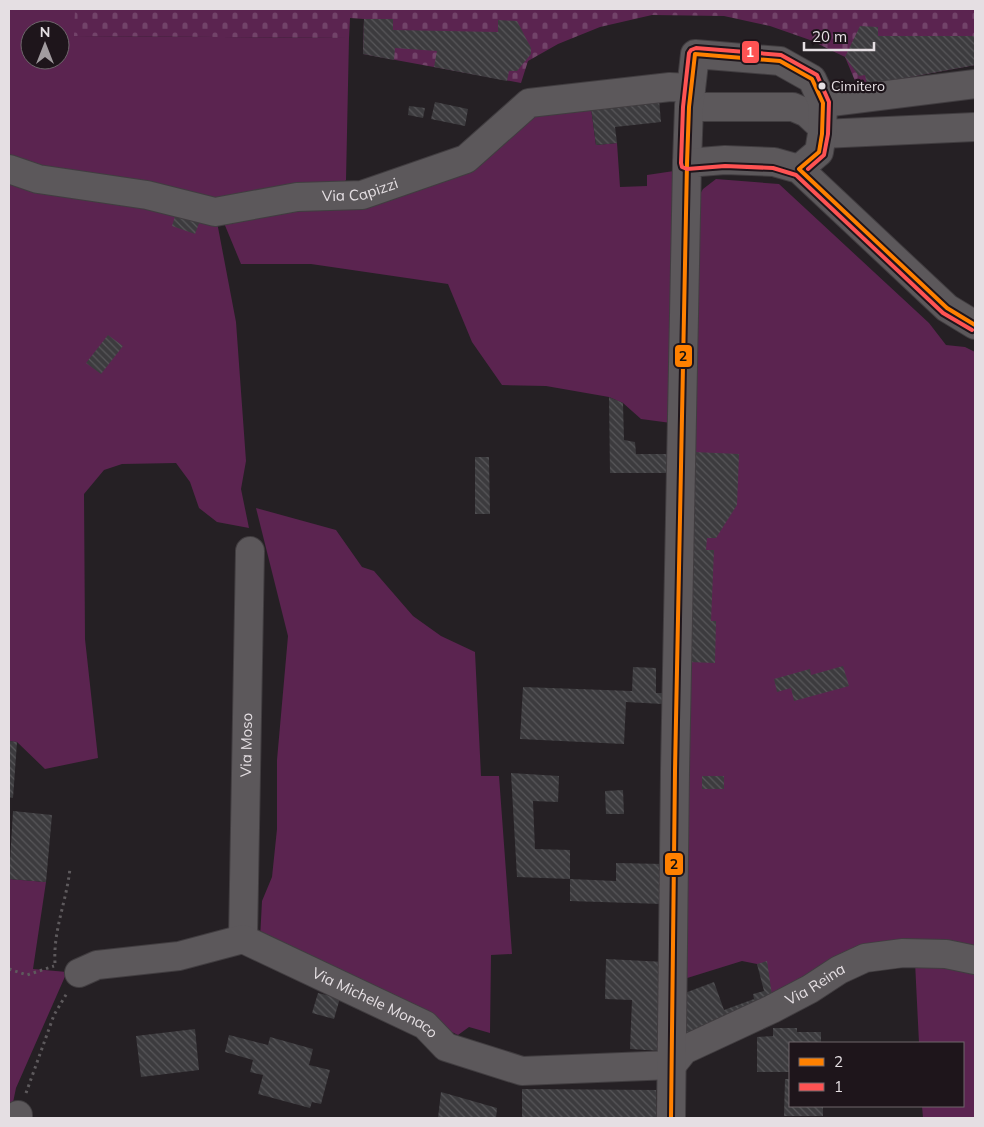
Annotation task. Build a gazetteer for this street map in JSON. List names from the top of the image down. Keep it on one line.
{"streets":{"street":["Via Capizzi","Via Moso","Via Reina","Via Michele Monaco"]},"crossings":[["Via Moso","Via Michele Monaco"],["Via Reina","Via Michele Monaco"]],"places":["Cimitero"],"lines":["transit line 1","transit line 2"],"legend":["2","1"],"scale_bar":"20 m","north":"top"}
